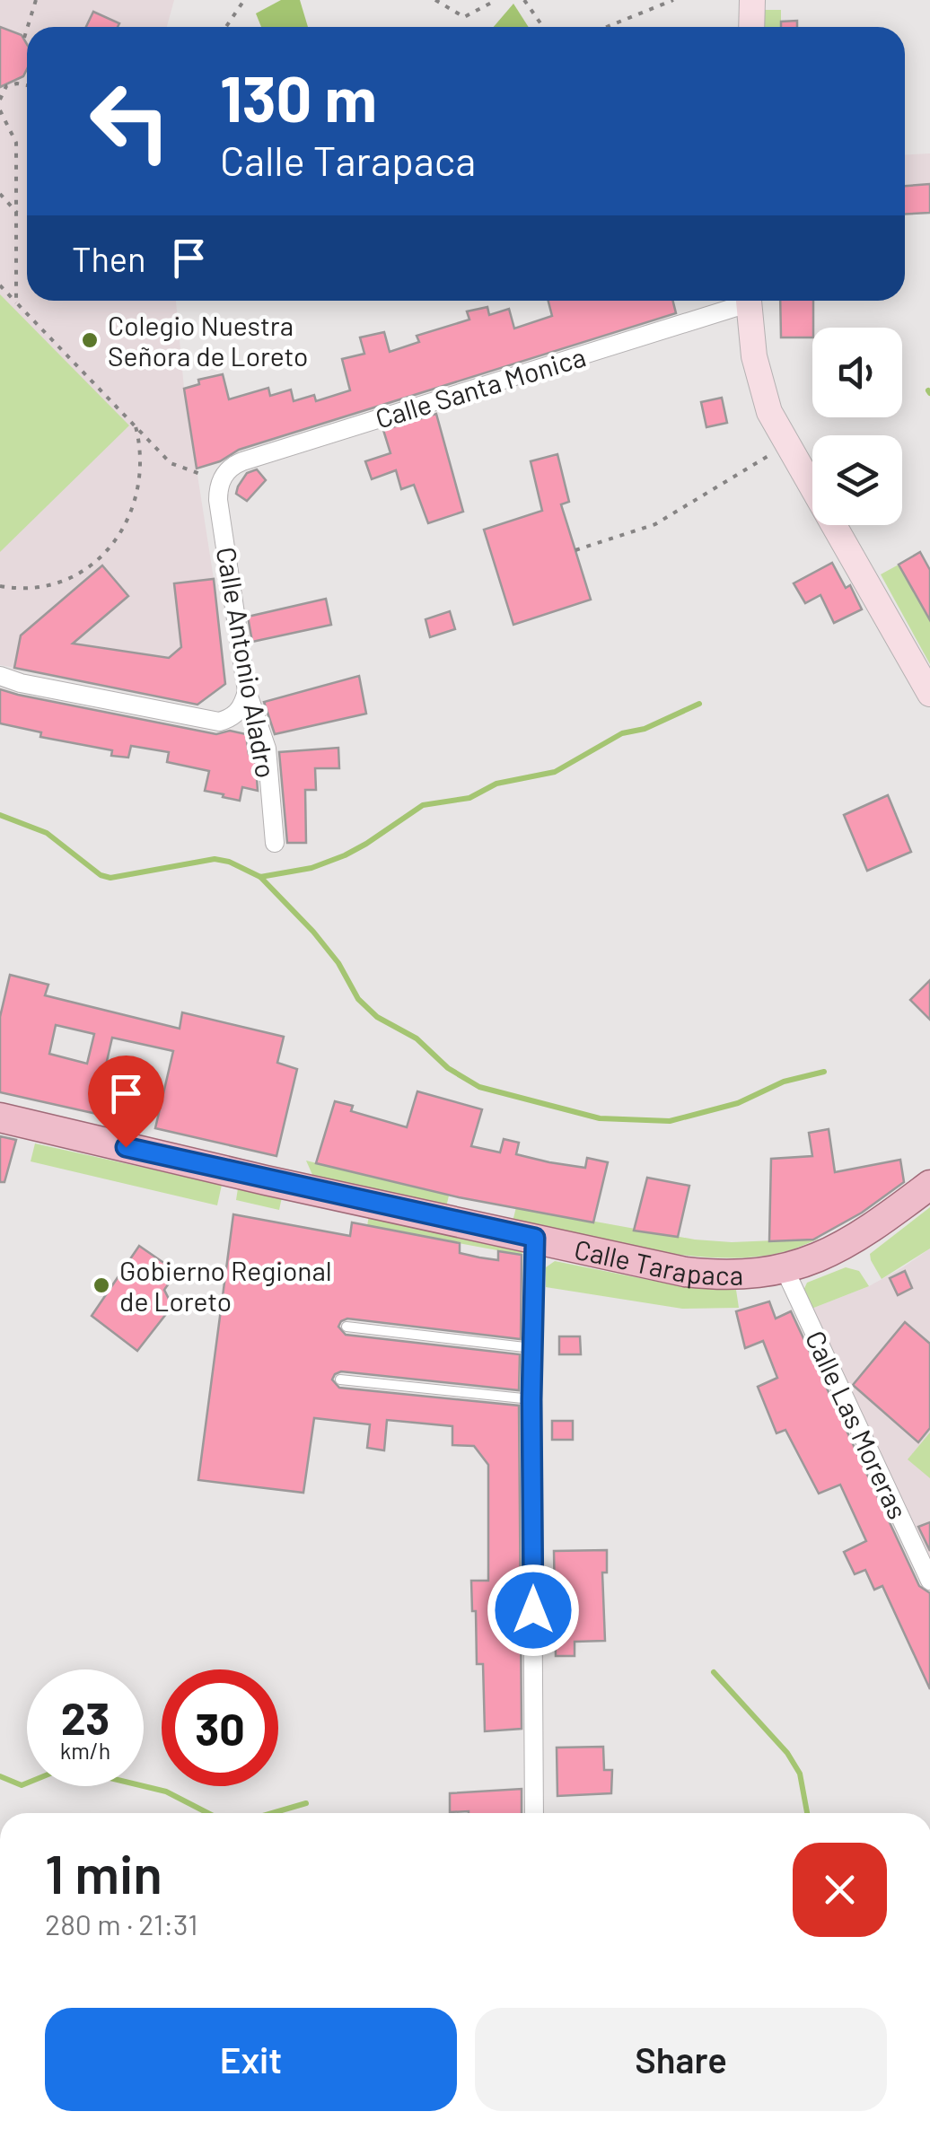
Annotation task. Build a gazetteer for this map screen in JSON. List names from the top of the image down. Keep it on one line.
{"streets":{"main road":["Calle Tarapaca"],"street":["Calle Santa Monica","Calle Antonio Aladro","Calle Las Moreras"]},"crossings":[["Calle Santa Monica","Calle Antonio Aladro"],["Calle Tarapaca","Calle Las Moreras"]],"places":["Colegio Nuestra Señora de Loreto","Gobierno Regional de Loreto"],"page":{"turn":["130 m","Calle Tarapaca"],"then":"Then","speed":"23 km/h","limit":"30","heading":["1 min","280 m · 21:31"],"buttons":["Exit","Share"]}}
